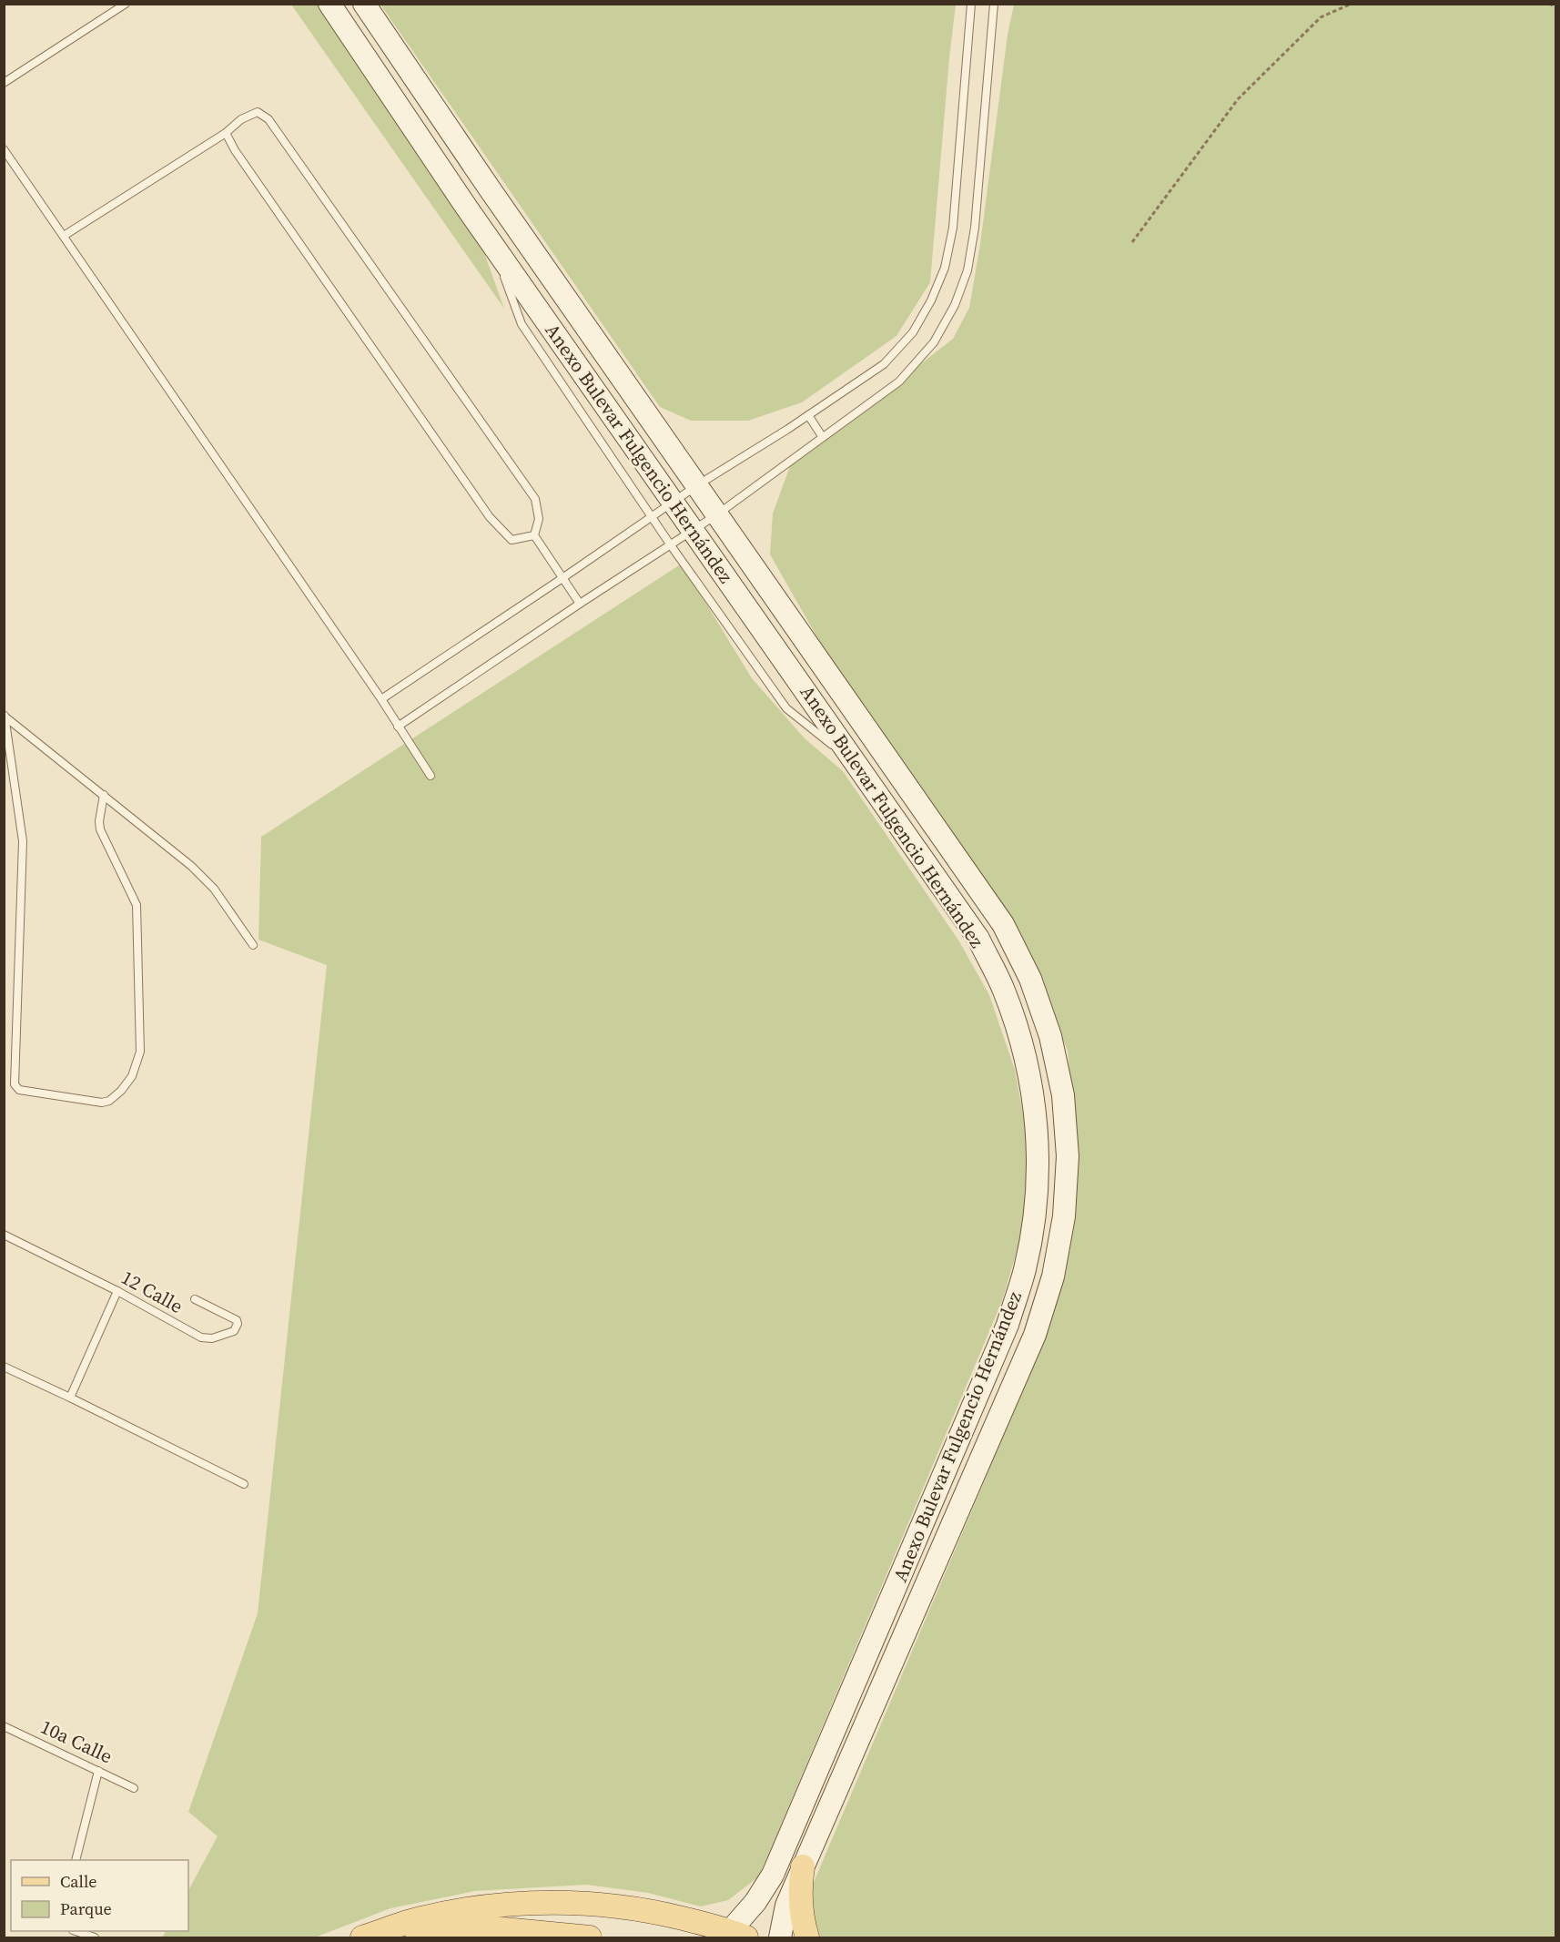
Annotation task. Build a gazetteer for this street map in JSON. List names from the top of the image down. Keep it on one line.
{"streets":{"main road":["Anexo Bulevar Fulgencio Hernández"],"lane":["12 Calle","10a Calle"]},"legend":["Calle","Parque"]}
